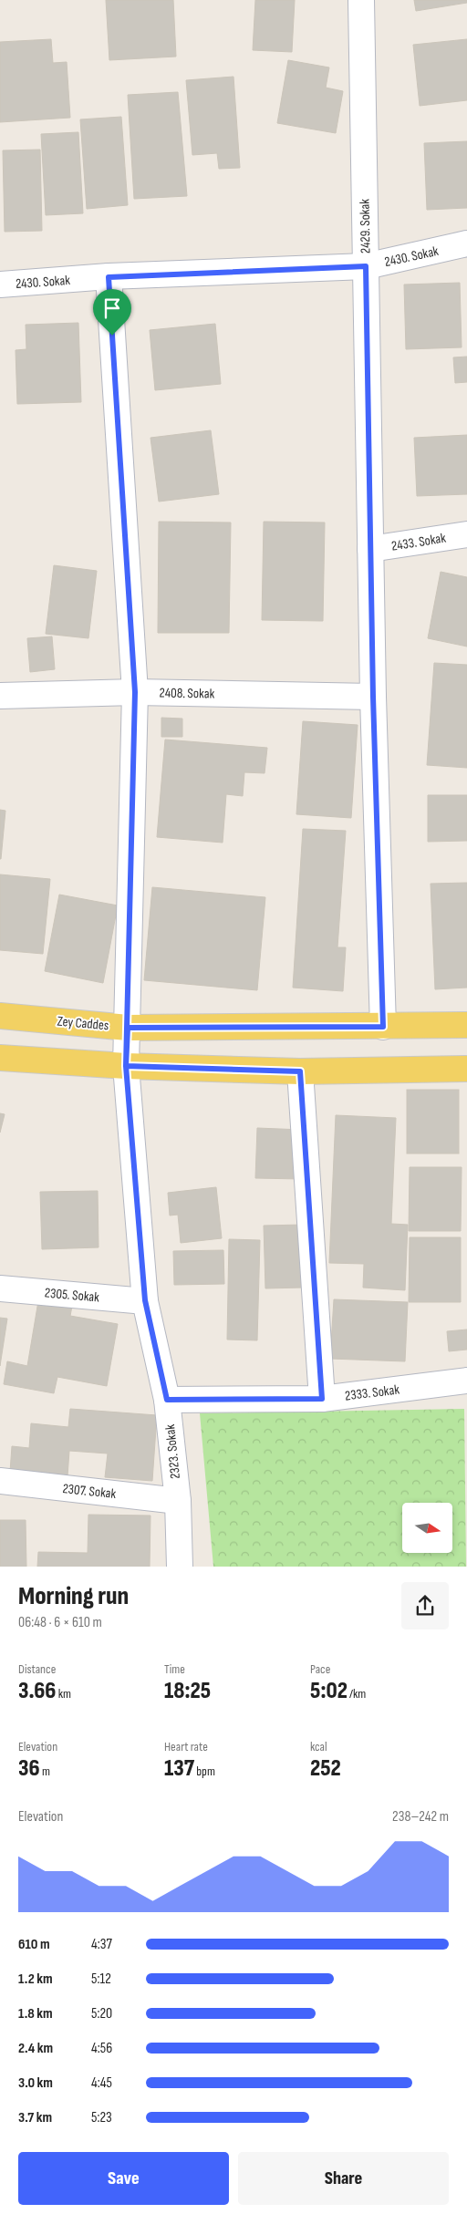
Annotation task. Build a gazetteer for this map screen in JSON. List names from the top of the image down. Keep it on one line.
{"streets":{"main road":["Zey Caddes"],"street":["2429. Sokak","2430. Sokak","2433. Sokak","2408. Sokak","2305. Sokak","2333. Sokak","2323. Sokak","2307. Sokak"]},"crossings":[["2429. Sokak","2430. Sokak"],["2429. Sokak","2433. Sokak"],["2429. Sokak","2408. Sokak"],["2429. Sokak","Zey Caddes"],["2430. Sokak","2323. Sokak"],["2408. Sokak","2323. Sokak"],["Zey Caddes","2323. Sokak"],["2305. Sokak","2323. Sokak"],["2333. Sokak","2323. Sokak"],["2323. Sokak","2307. Sokak"]],"north":"right","page":{"heading":["Morning run","06:48 · 6 × 610 m"],"stats":[["Distance","3.66 km"],["Time","18:25"],["Pace","5:02 /km"],["Elevation","36 m"],["Heart rate","137 bpm"],["kcal","252"]],"chart":["Elevation","238–242 m"],"list":[{"name":"610 m","note":"4:37"},{"name":"1.2 km","note":"5:12"},{"name":"1.8 km","note":"5:20"},{"name":"2.4 km","note":"4:56"},{"name":"3.0 km","note":"4:45"},{"name":"3.7 km","note":"5:23"}],"buttons":["Save","Share"]}}
